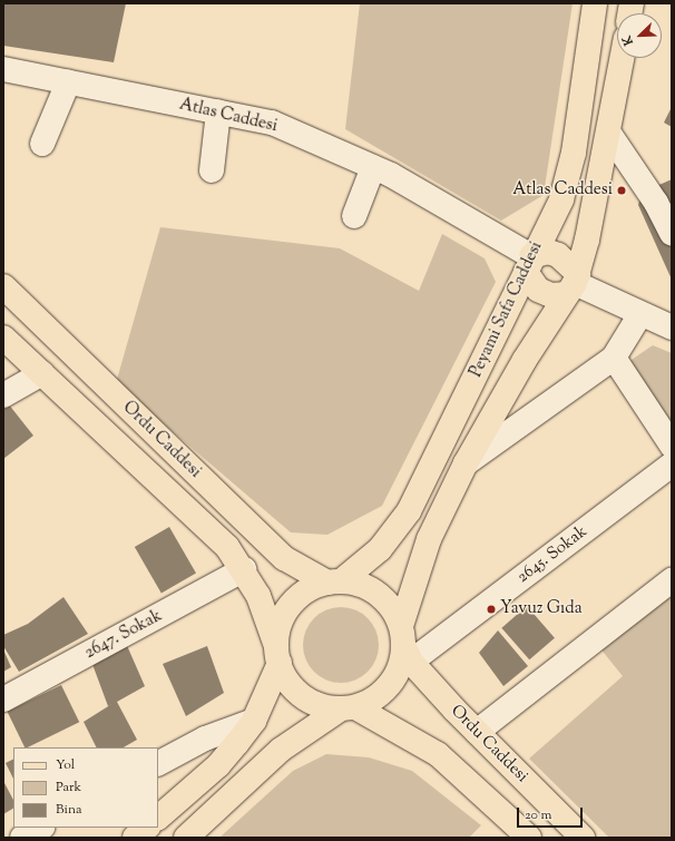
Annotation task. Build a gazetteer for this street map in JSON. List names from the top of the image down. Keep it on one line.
{"streets":{"main road":["Peyami Safa Caddesi","Ordu Caddesi"],"street":["Atlas Caddesi","2645. Sokak","2647. Sokak"]},"crossings":[["Atlas Caddesi","Peyami Safa Caddesi"],["Peyami Safa Caddesi","Ordu Caddesi"],["Peyami Safa Caddesi","2645. Sokak"],["Ordu Caddesi","2645. Sokak"],["Ordu Caddesi","2647. Sokak"]],"places":["Atlas Caddesi","Yavuz Gıda"],"legend":["Yol","Park","Bina"],"scale_bar":"20 m","north":"bottom left"}
